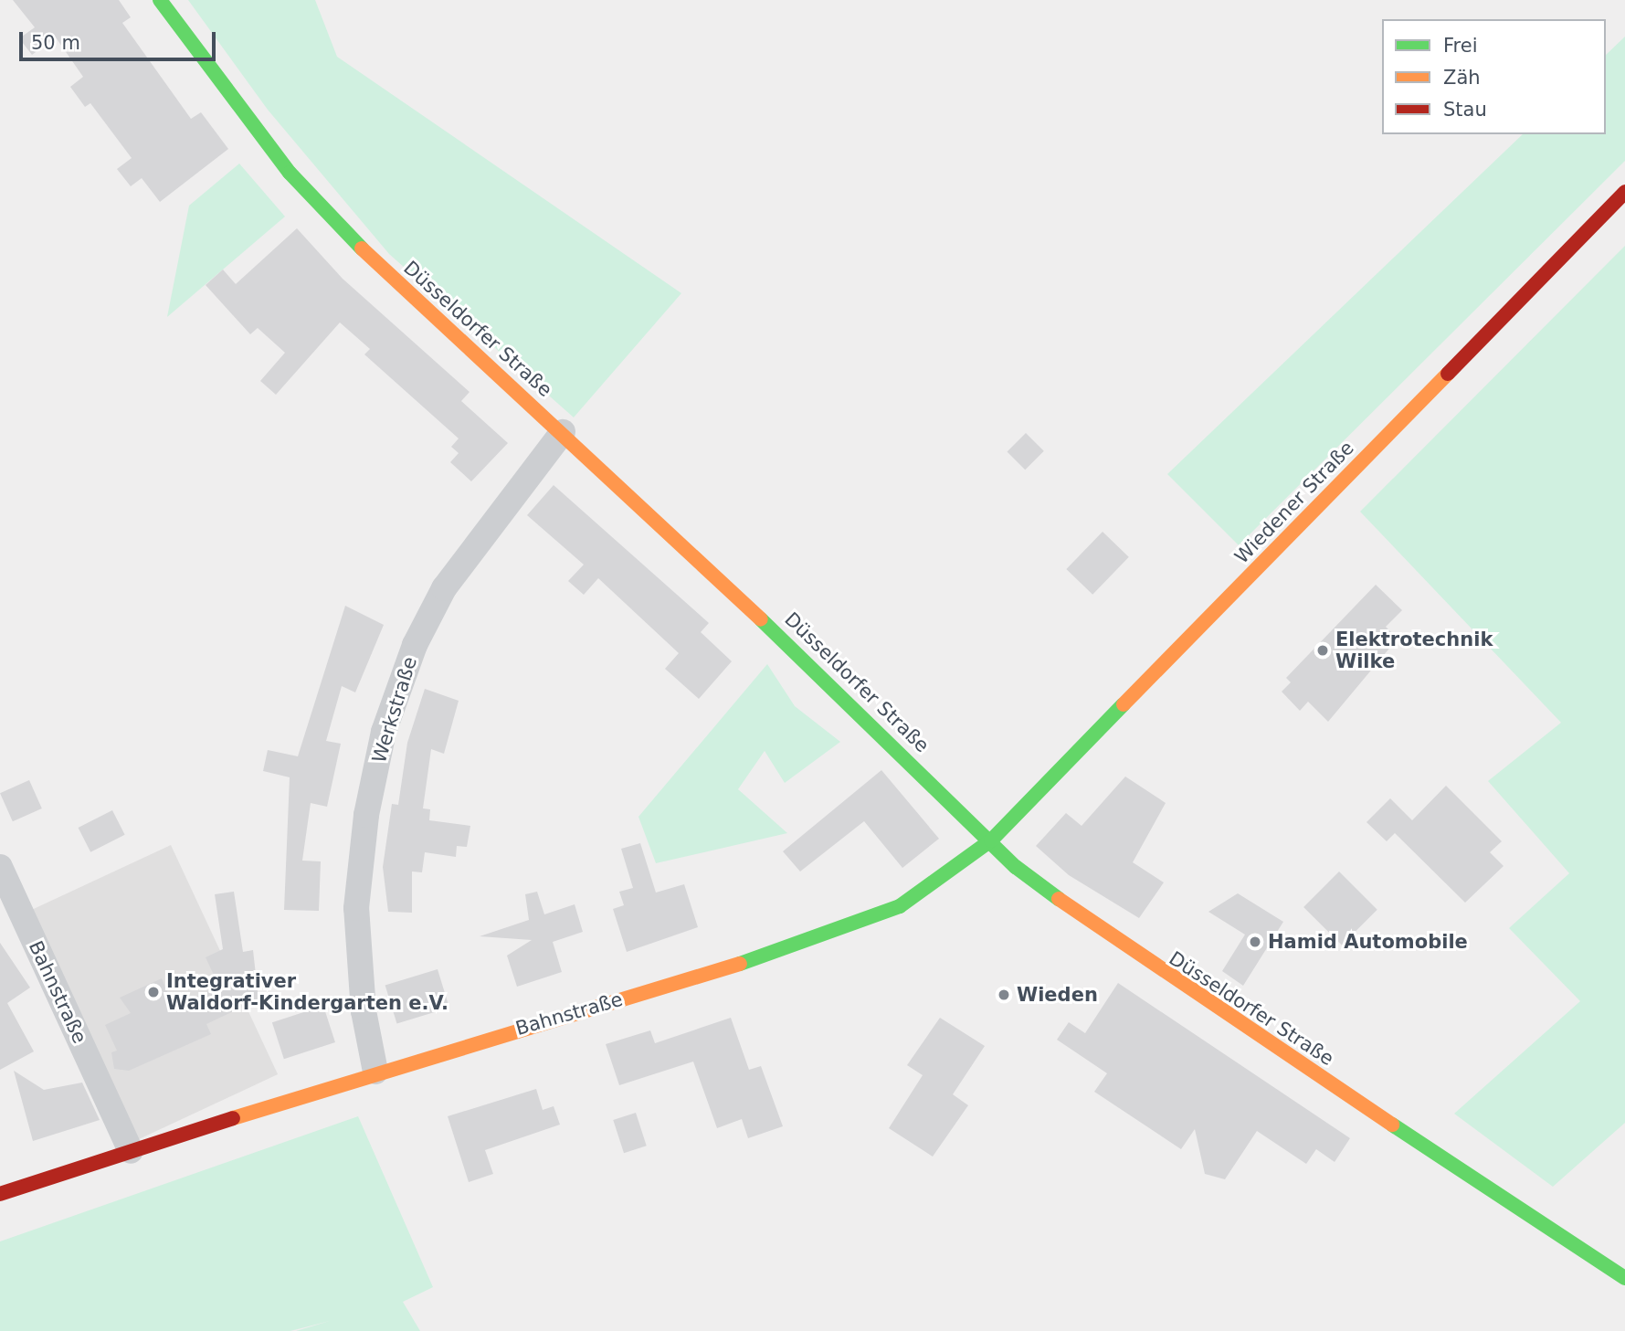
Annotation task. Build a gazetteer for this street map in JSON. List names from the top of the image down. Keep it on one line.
{"streets":{"main road":["Düsseldorfer Straße","Wiedener Straße","Bahnstraße"],"street":["Werkstraße"]},"crossings":[["Düsseldorfer Straße","Wiedener Straße"],["Düsseldorfer Straße","Werkstraße"],["Düsseldorfer Straße","Bahnstraße"],["Wiedener Straße","Bahnstraße"],["Werkstraße","Bahnstraße"]],"places":["Elektrotechnik Wilke","Hamid Automobile","Integrativer Waldorf-Kindergarten e.V.","Wieden"],"legend":["Frei","Zäh","Stau"],"scale_bar":"50 m"}
